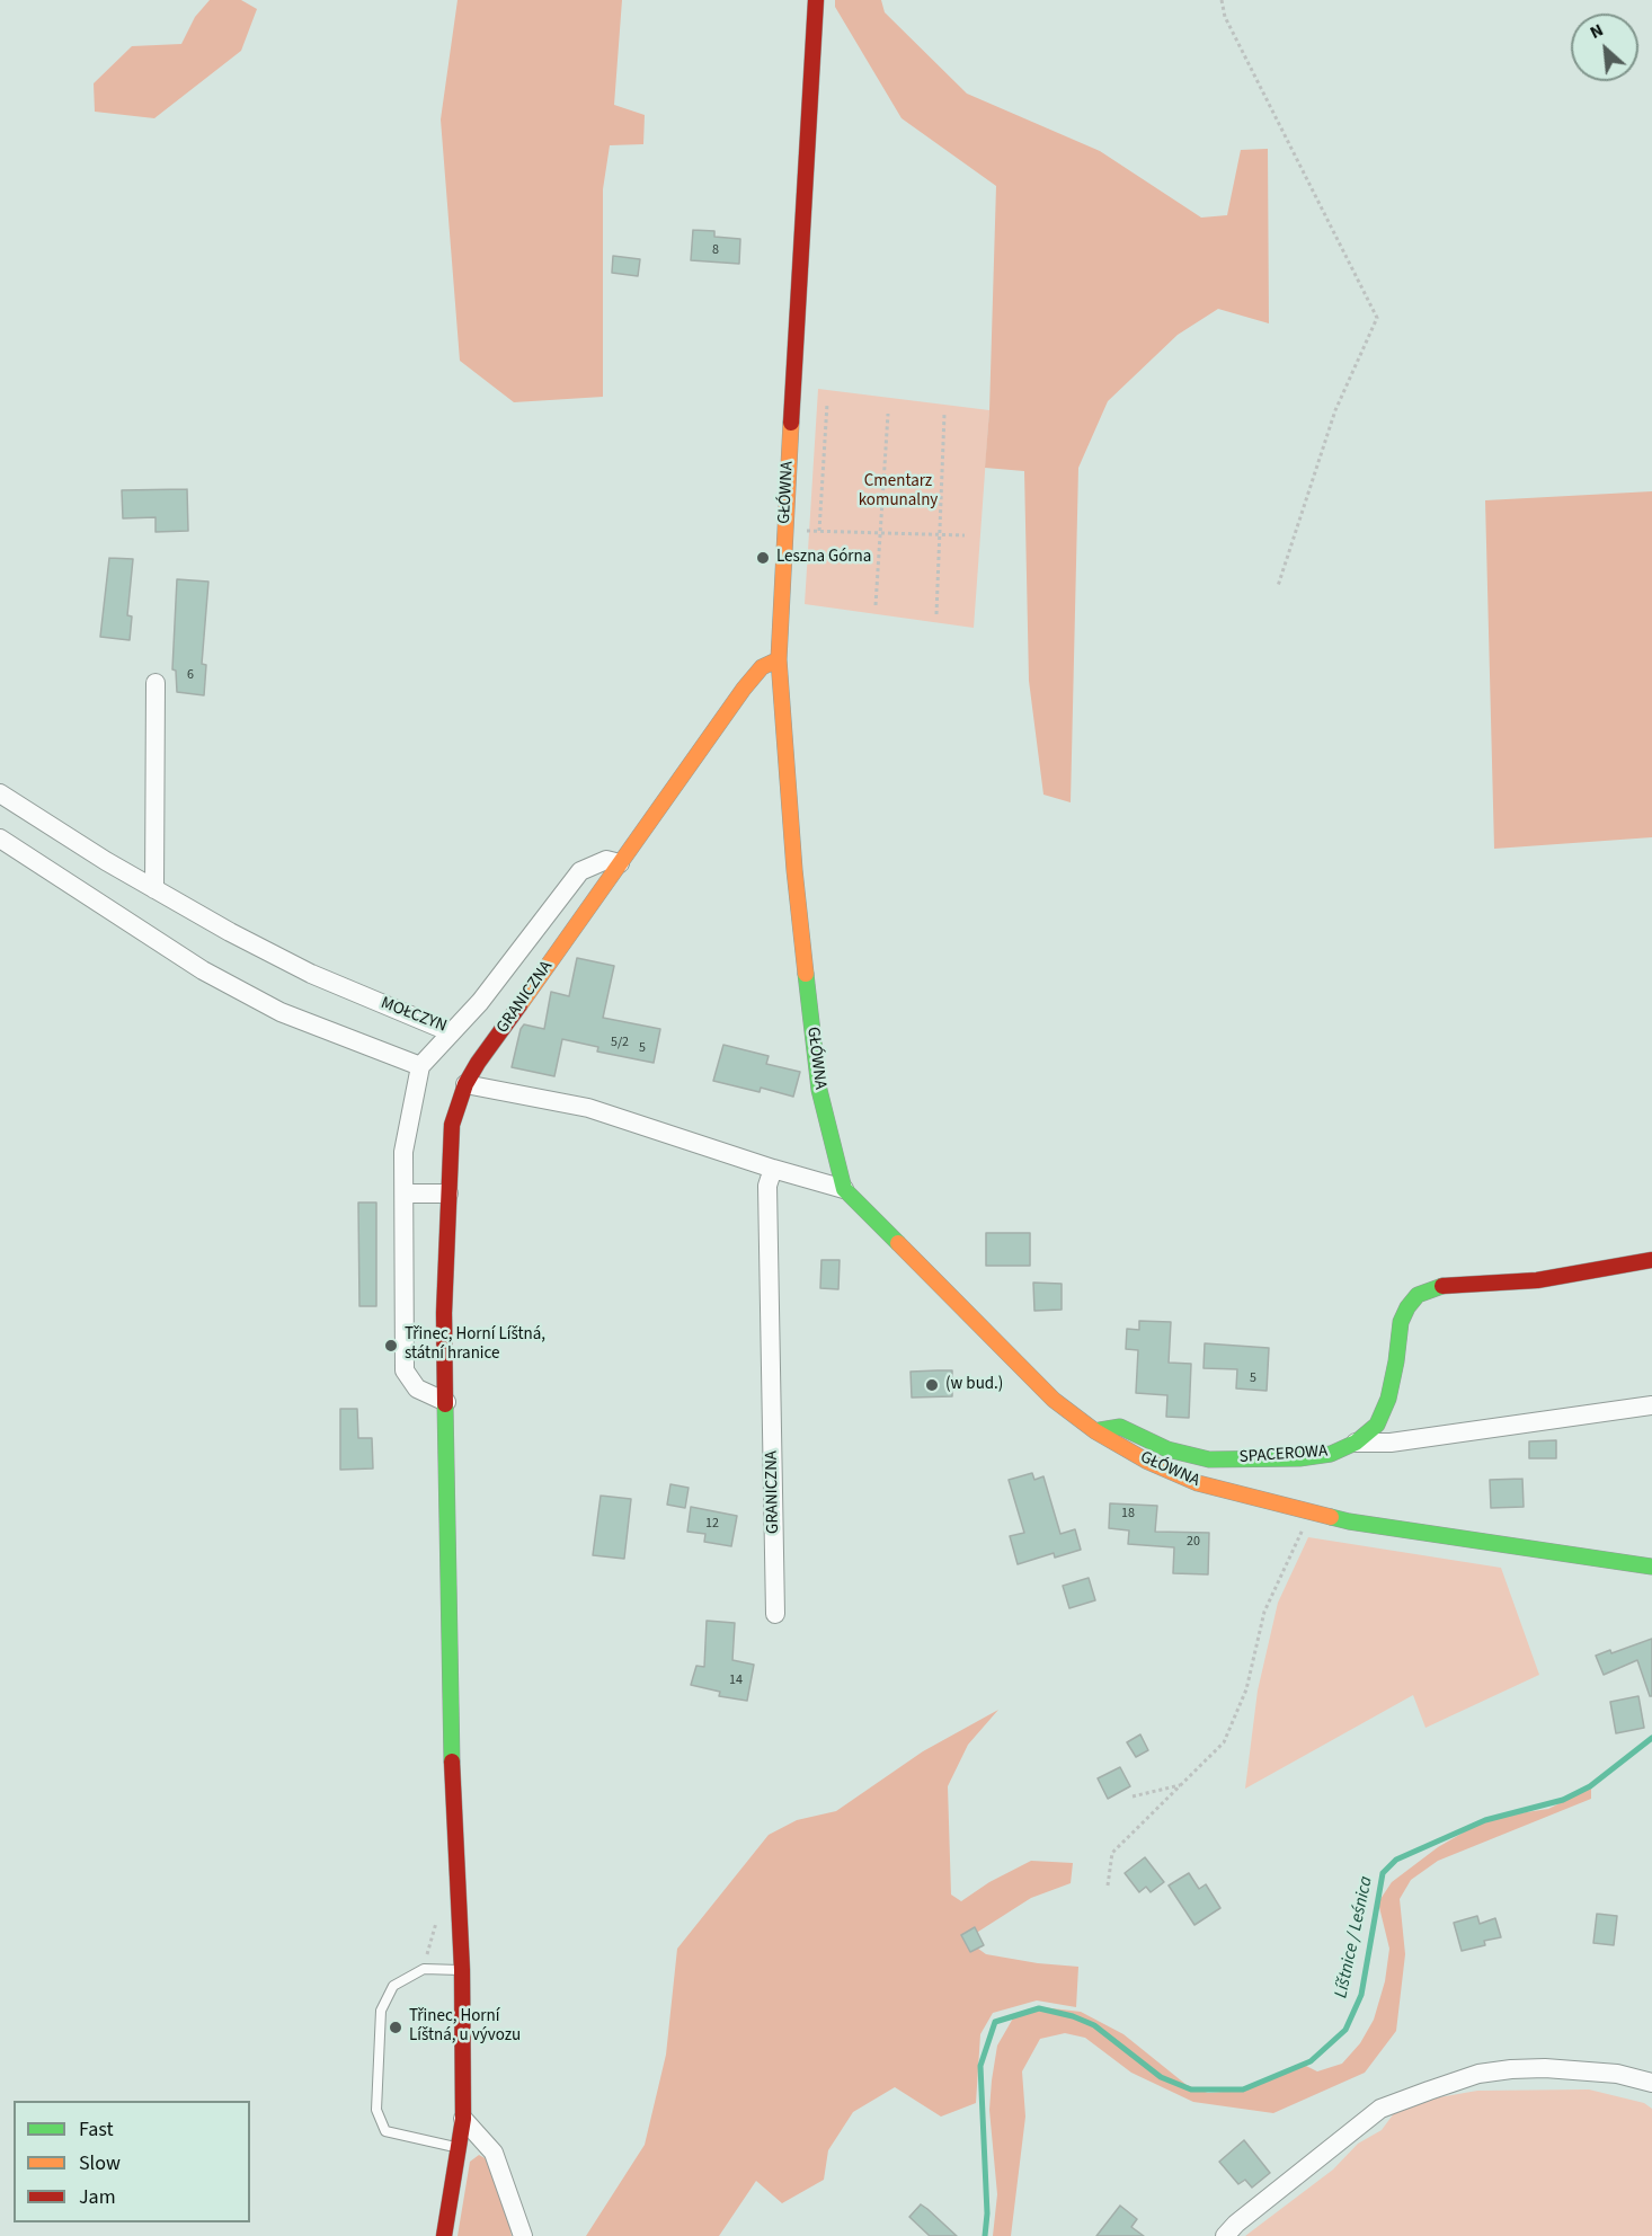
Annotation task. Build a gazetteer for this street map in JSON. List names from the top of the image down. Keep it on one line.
{"streets":{"street":["GŁÓWNA","GRANICZNA","MOŁCZYN","SPACEROWA"]},"crossings":[["GŁÓWNA","GRANICZNA"],["GŁÓWNA","SPACEROWA"],["GRANICZNA","MOŁCZYN"]],"water":["Líštnice / Leśnica"],"parks":["Cmentarz komunalny"],"places":["Leszna Górna","Třinec, Horní Líštná, státní hranice","(w bud.)","Třinec, Horní Líštná, u vývozu"],"house_numbers":["8","6","5/2","5","5","18","12","20","14"],"legend":["Fast","Slow","Jam"],"north":"top left"}
